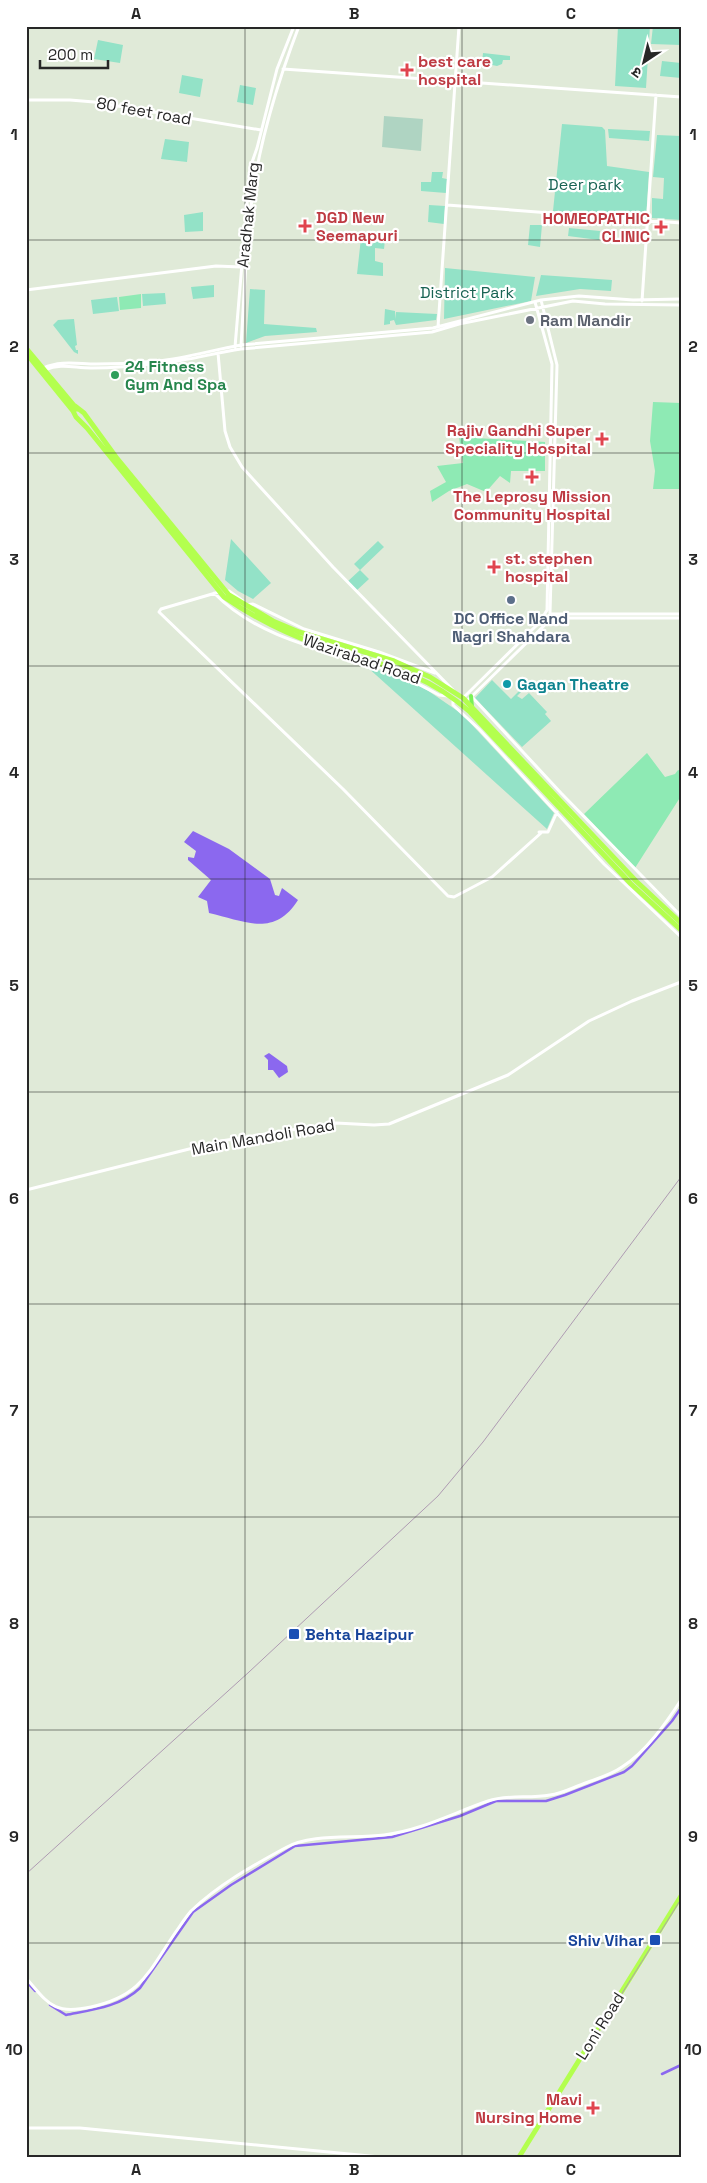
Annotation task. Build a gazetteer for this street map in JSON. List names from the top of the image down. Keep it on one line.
{"streets":{"highway":["Wazirabad Road","Loni Road"],"street":["80 feet road","Aradhak Marg","Main Mandoli Road"]},"crossings":[["80 feet road","Aradhak Marg"]],"parks":["Deer park","District Park"],"places":{"health":["best care hospital","DGD New Seemapuri","HOMEOPATHIC CLINIC","Rajiv Gandhi Super Speciality Hospital","The Leprosy Mission Community Hospital","st. stephen hospital","Mavi Nursing Home"],"other":["Ram Mandir","24 Fitness Gym And Spa","DC Office Nand Nagri Shahdara","Gagan Theatre"],"transit":["Behta Hazipur","Shiv Vihar"]},"scale_bar":"200 m","north":"bottom left","grid":{"columns":["A","B","C"],"rows":["1","2","3","4","5","6","7","8","9","10"]}}
